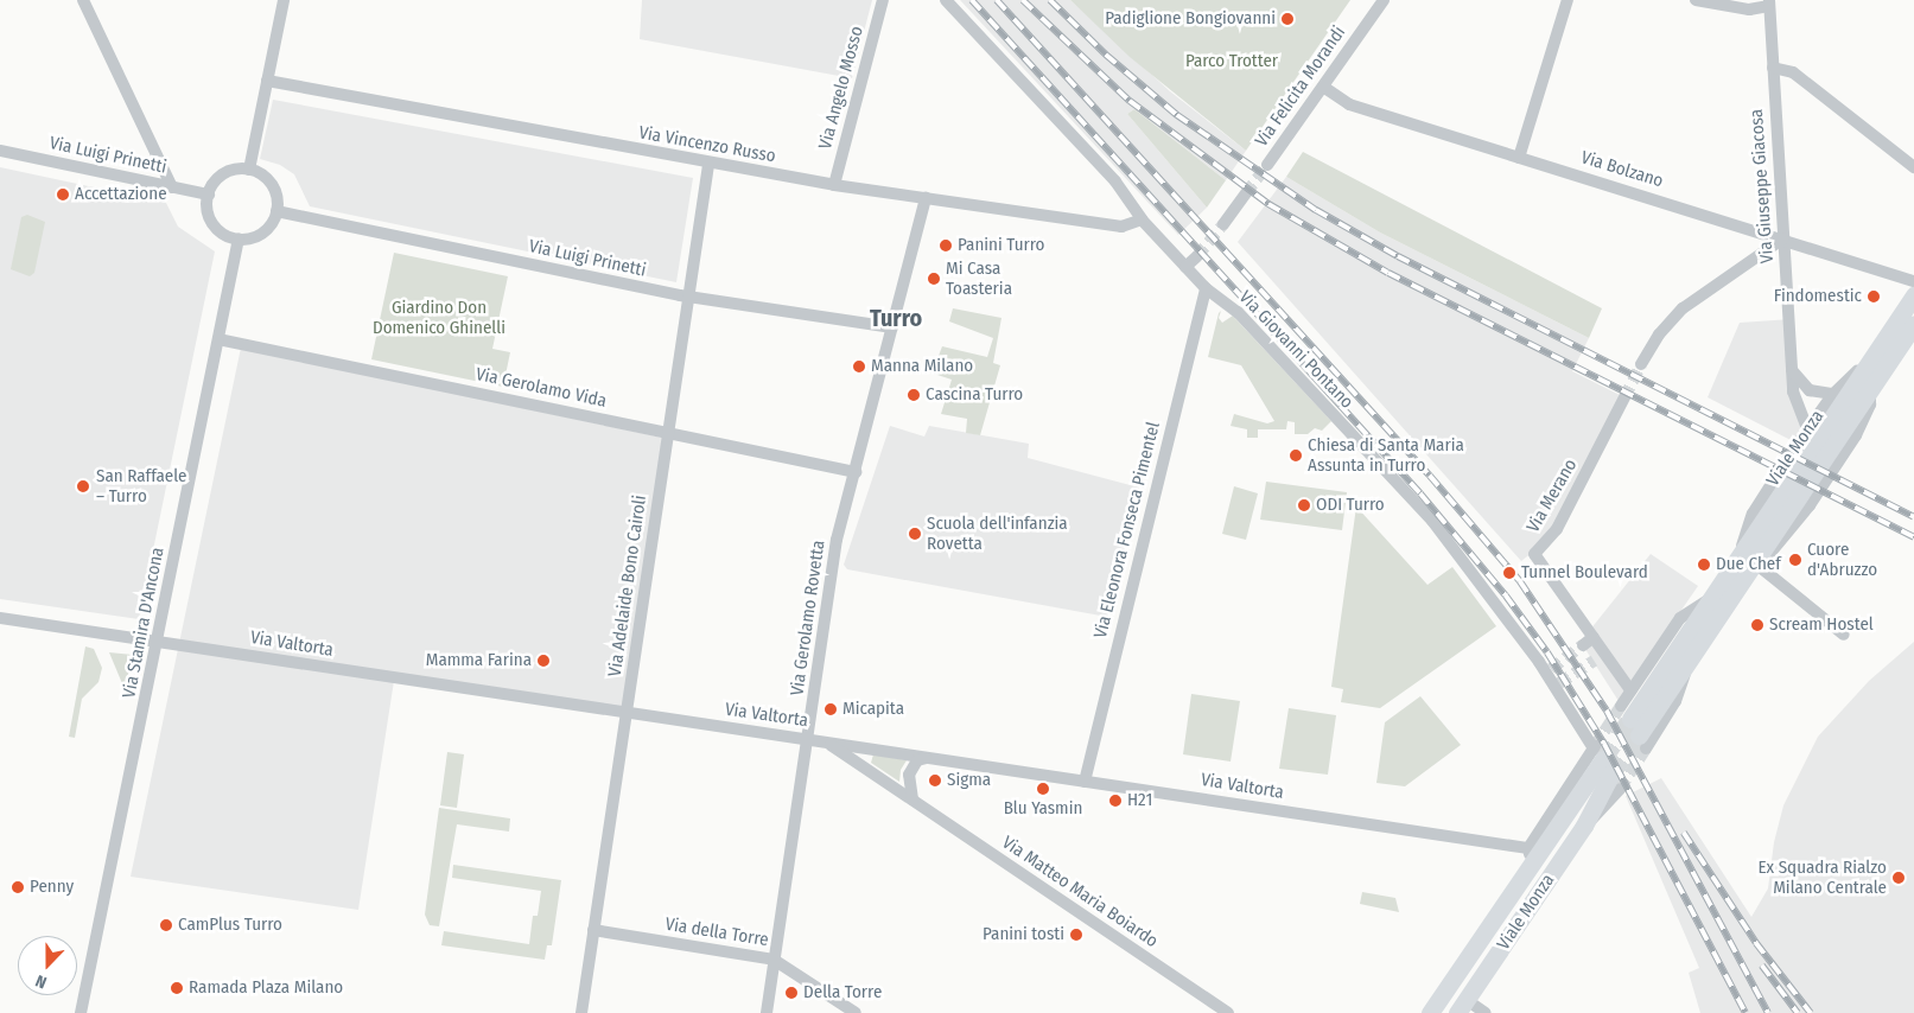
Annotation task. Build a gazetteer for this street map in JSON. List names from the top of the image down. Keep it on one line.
{"streets":{"main road":["Viale Monza"],"street":["Via Felicita Morandi","Via Angelo Mosso","Via Vincenzo Russo","Via Luigi Prinetti","Via Bolzano","Via Giuseppe Giacosa","Via Giovanni Pontano","Via Gerolamo Vida","Via Merano","Via Eleonora Fonseca Pimentel","Via Adelaide Bono Cairoli","Via Gerolamo Rovetta","Via Stamira D'Ancona","Via Valtorta","Via Matteo Maria Boiardo","Via della Torre"]},"crossings":[["Via Felicita Morandi","Via Bolzano"],["Via Angelo Mosso","Via Vincenzo Russo"],["Via Vincenzo Russo","Via Giovanni Pontano"],["Via Vincenzo Russo","Via Adelaide Bono Cairoli"],["Via Vincenzo Russo","Via Gerolamo Rovetta"],["Via Luigi Prinetti","Via Adelaide Bono Cairoli"],["Via Luigi Prinetti","Via Gerolamo Rovetta"],["Via Luigi Prinetti","Via Stamira D'Ancona"],["Via Bolzano","Via Giuseppe Giacosa"],["Via Giuseppe Giacosa","Viale Monza"],["Via Giovanni Pontano","Viale Monza"],["Via Giovanni Pontano","Via Eleonora Fonseca Pimentel"],["Via Gerolamo Vida","Via Adelaide Bono Cairoli"],["Via Gerolamo Vida","Via Gerolamo Rovetta"],["Via Gerolamo Vida","Via Stamira D'Ancona"],["Viale Monza","Via Merano"],["Viale Monza","Via Valtorta"],["Via Eleonora Fonseca Pimentel","Via Valtorta"],["Via Adelaide Bono Cairoli","Via Valtorta"],["Via Adelaide Bono Cairoli","Via della Torre"],["Via Gerolamo Rovetta","Via Valtorta"],["Via Gerolamo Rovetta","Via della Torre"],["Via Stamira D'Ancona","Via Valtorta"],["Via Valtorta","Via Matteo Maria Boiardo"]],"districts":["Turro"],"parks":["Parco Trotter","Giardino Don Domenico Ghinelli"],"places":["Padiglione Bongiovanni","Accettazione","Panini Turro","Mi Casa Toasteria","Findomestic","Manna Milano","Cascina Turro","Chiesa di Santa Maria Assunta in Turro","San Raffaele – Turro","ODI Turro","Scuola dell'infanzia Rovetta","Cuore d'Abruzzo","Due Chef","Tunnel Boulevard","Scream Hostel","Mamma Farina","Micapita","Sigma","Blu Yasmin","H21","Ex Squadra Rialzo Milano Centrale","Penny","CamPlus Turro","Panini tosti","Ramada Plaza Milano","Della Torre"],"north":"bottom"}
